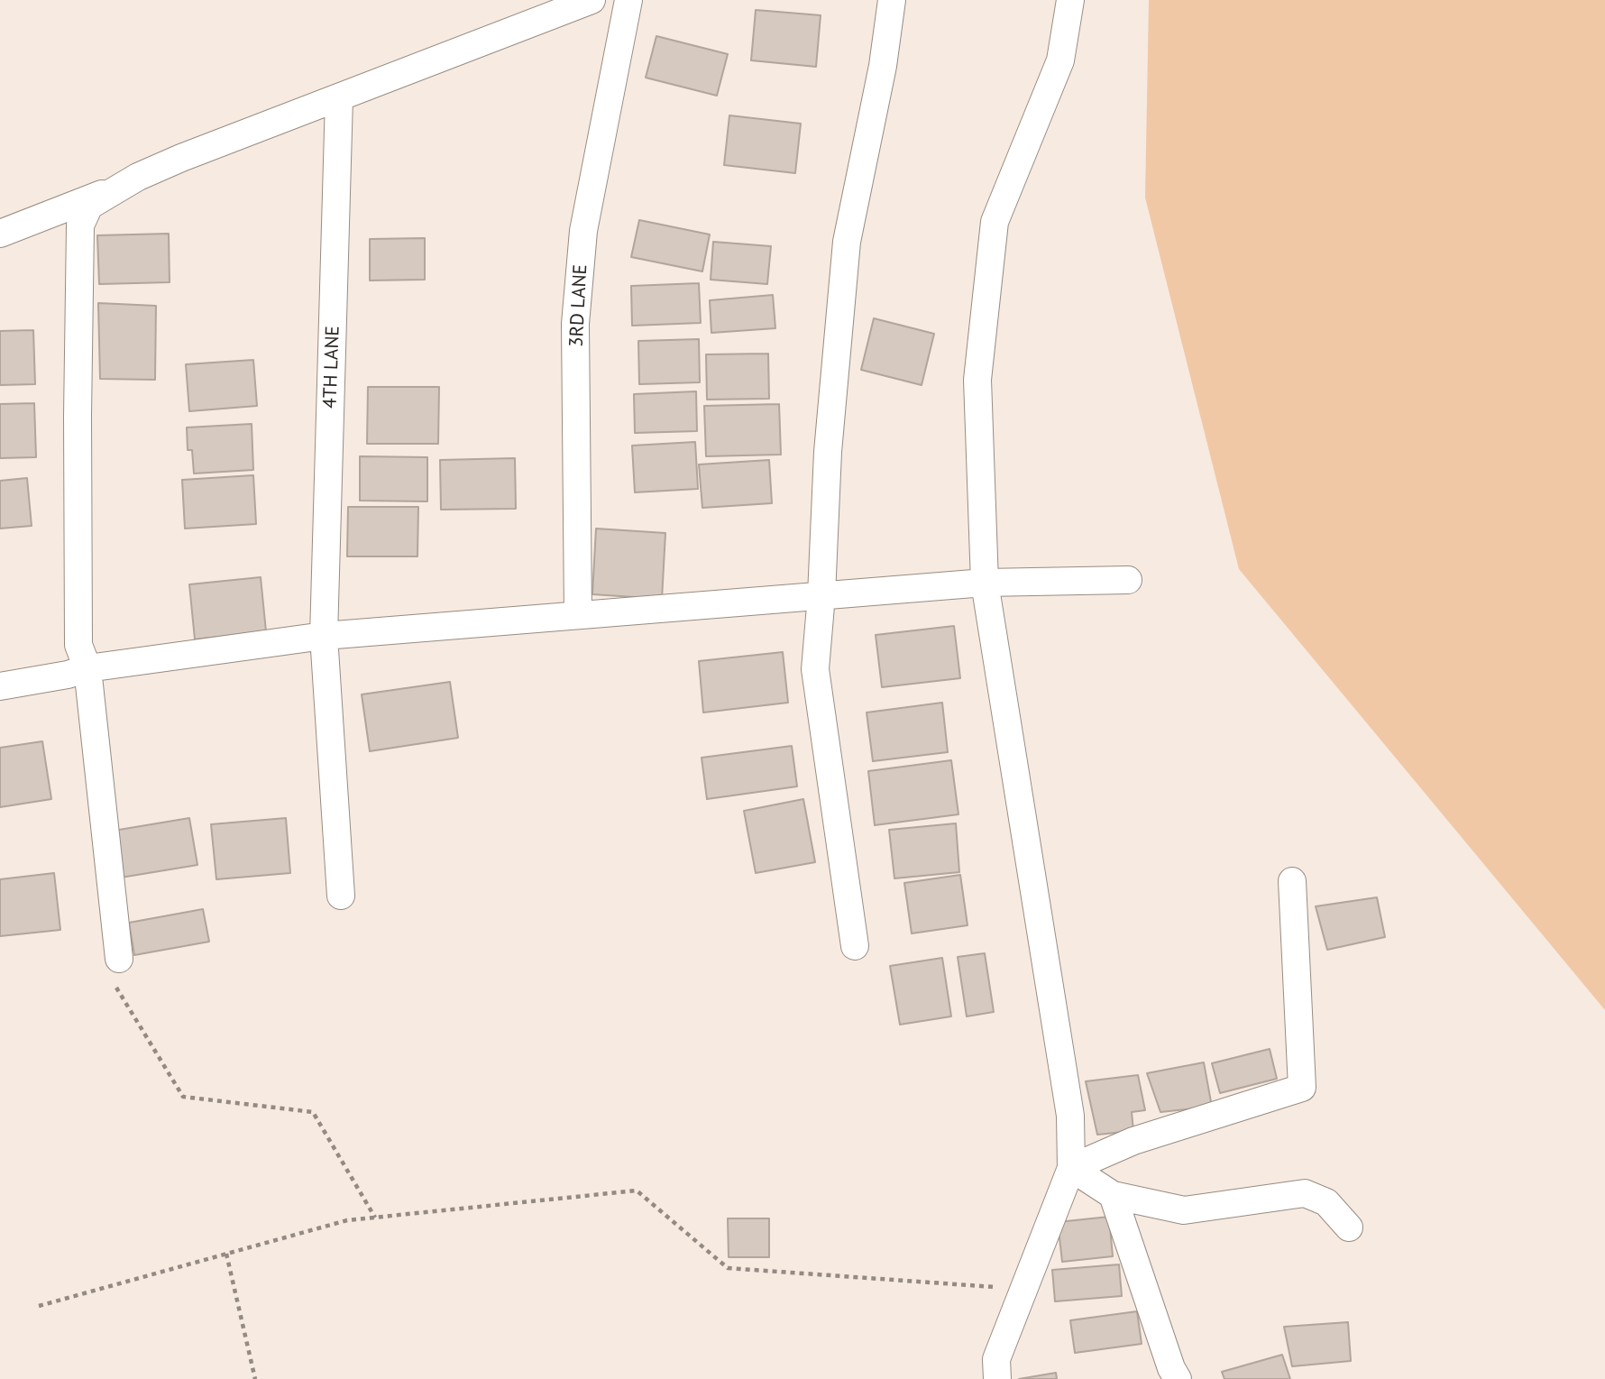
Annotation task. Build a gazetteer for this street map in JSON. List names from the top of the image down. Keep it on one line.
{"streets":{"street":["3RD LANE","4TH LANE"]}}
